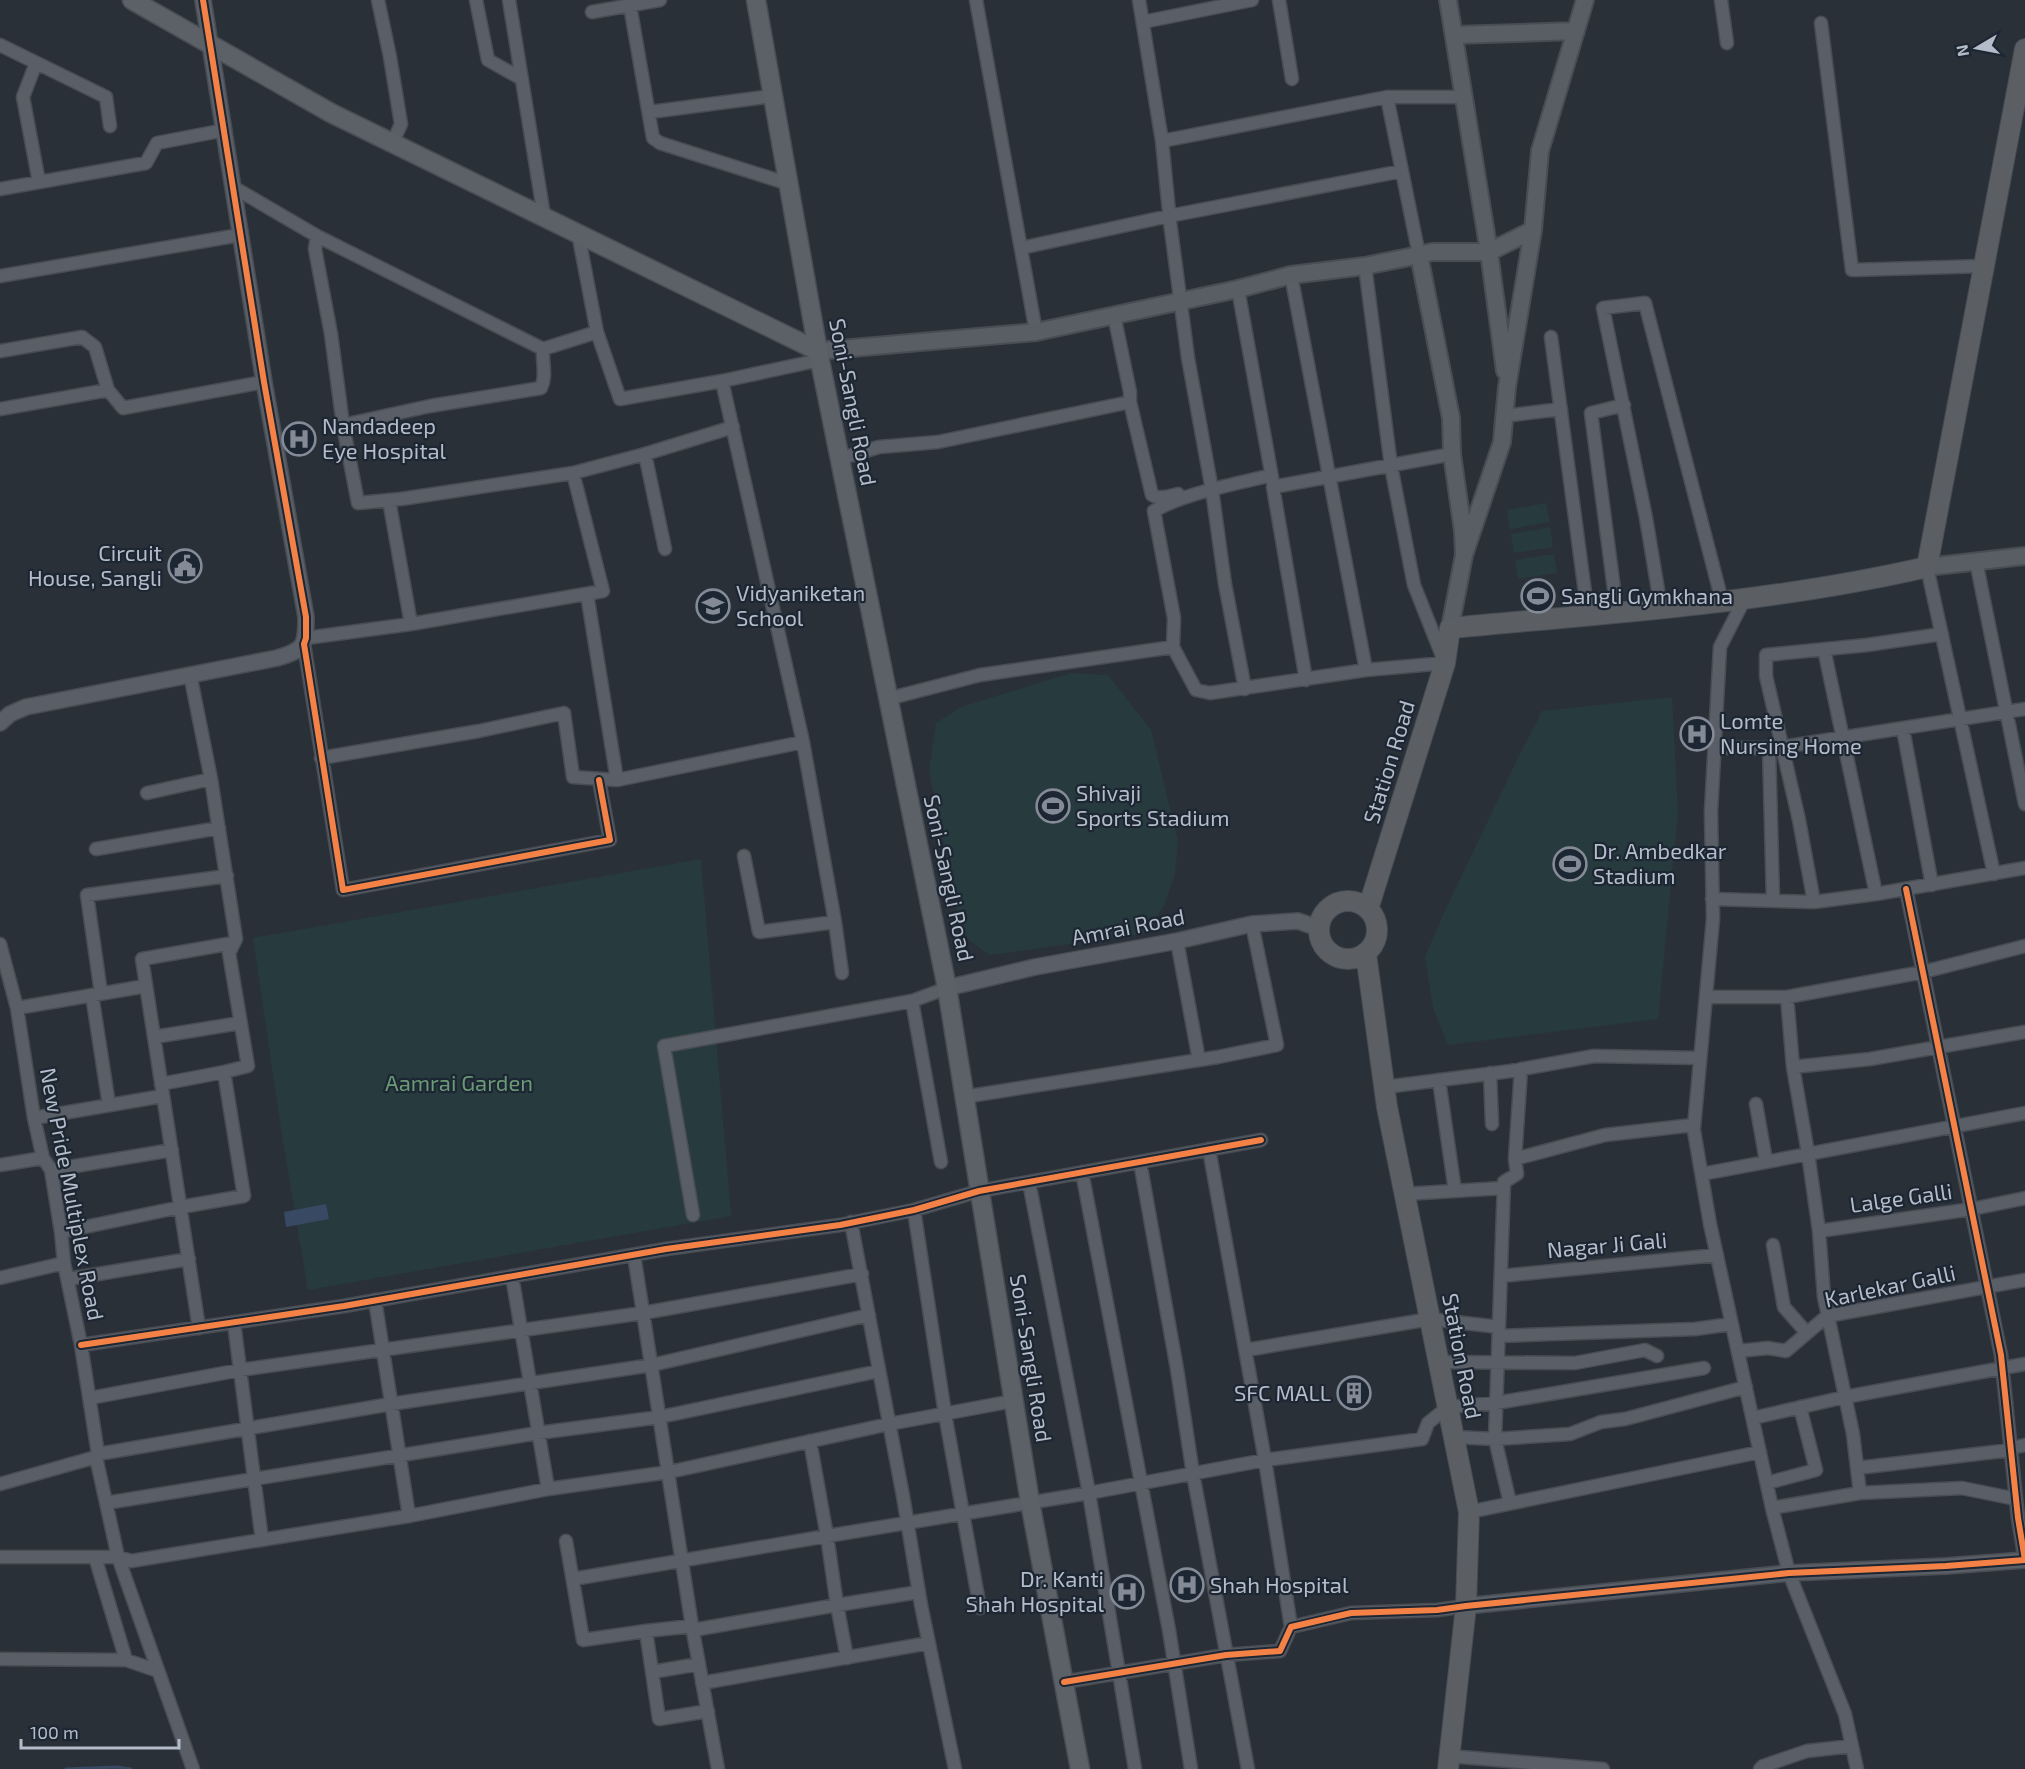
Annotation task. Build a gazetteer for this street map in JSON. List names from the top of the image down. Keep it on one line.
{"streets":{"highway":["Station Road"],"main road":["Soni-Sangli Road"],"street":["Amrai Road","New Pride Multiplex Road","Lalge Galli","Nagar Ji Gali","Karlekar Galli"]},"crossings":[["Soni-Sangli Road","Amrai Road"],["Station Road","Amrai Road"]],"parks":["Aamrai Garden"],"places":{"hospital":["Nandadeep Eye Hospital","Lomte Nursing Home","Shah Hospital","Dr. Kanti Shah Hospital"],"public building":["Circuit House, Sangli"],"sports":["Sangli Gymkhana","Shivaji Sports Stadium","Dr. Ambedkar Stadium"],"school or university":["Vidyaniketan School"],"building":["SFC MALL"]},"scale_bar":"100 m","north":"left"}
